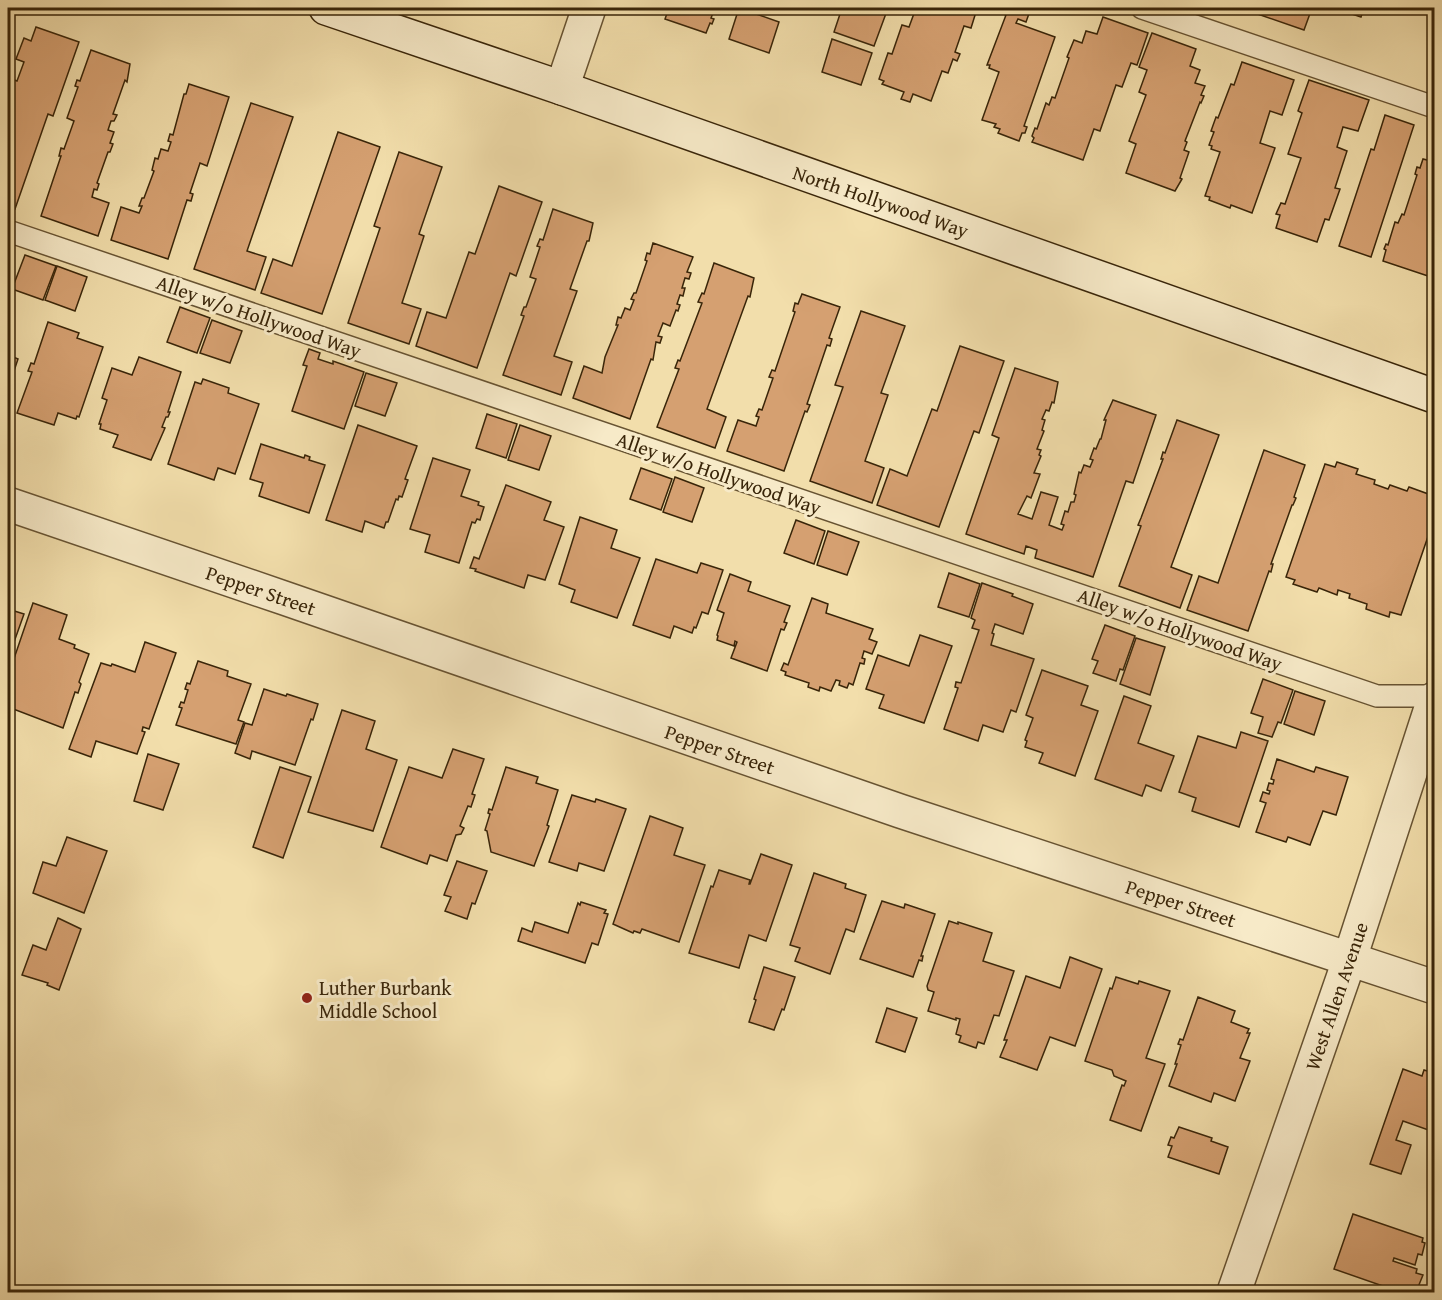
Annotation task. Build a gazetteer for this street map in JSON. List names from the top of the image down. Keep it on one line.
{"streets":{"street":["North Hollywood Way","Pepper Street","West Allen Avenue"],"lane":["Alley w/o Hollywood Way"]},"crossings":[["Alley w/o Hollywood Way","West Allen Avenue"],["Pepper Street","West Allen Avenue"]],"places":["Luther Burbank Middle School"]}
